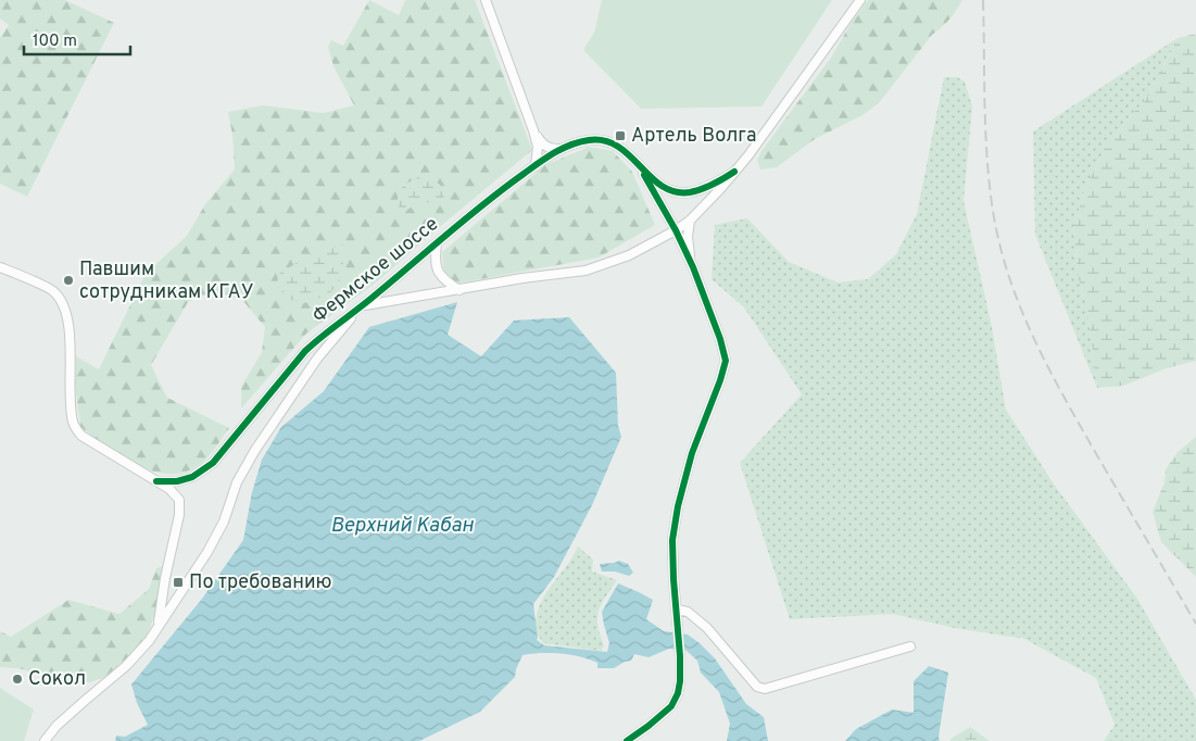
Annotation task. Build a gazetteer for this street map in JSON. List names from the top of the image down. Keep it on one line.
{"streets":{"street":["Фермское шоссе"]},"water":["Верхний Кабан"],"places":{"transit":["Артель Волга","По требованию"],"other":["Павшим сотрудникам КГАУ","Сокол"]},"scale_bar":"100 m"}
